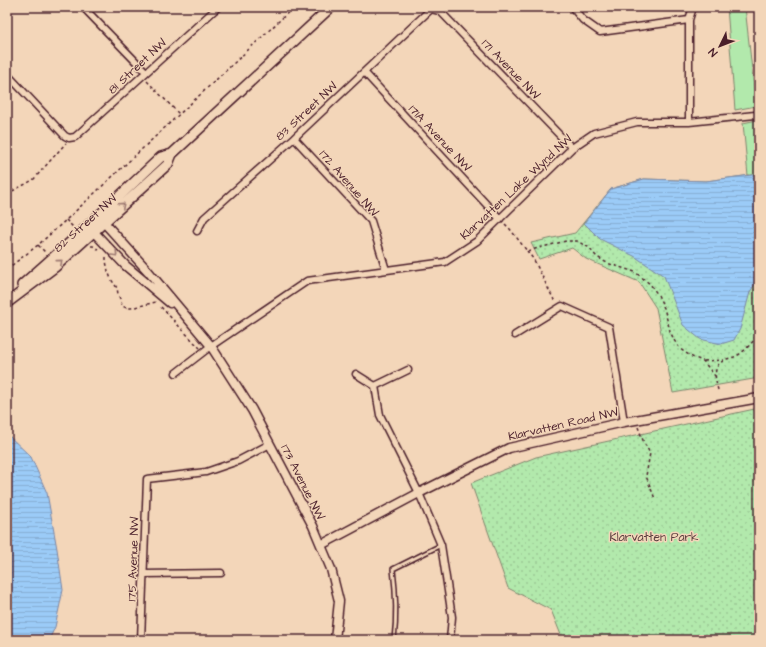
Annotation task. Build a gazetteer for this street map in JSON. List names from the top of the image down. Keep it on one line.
{"streets":{"main road":["82 Street NW"],"street":["81 Street NW","171 Avenue NW","83 Street NW","171A Avenue NW","172 Avenue NW","Klarvatten Lake Wynd NW","Klarvatten Road NW","173 Avenue NW","175 Avenue NW"]},"crossings":[["171 Avenue NW","83 Street NW"],["171 Avenue NW","Klarvatten Lake Wynd NW"],["83 Street NW","171A Avenue NW"],["83 Street NW","172 Avenue NW"],["171A Avenue NW","Klarvatten Lake Wynd NW"],["172 Avenue NW","Klarvatten Lake Wynd NW"],["Klarvatten Lake Wynd NW","173 Avenue NW"],["82 Street NW","173 Avenue NW"],["Klarvatten Road NW","173 Avenue NW"],["173 Avenue NW","175 Avenue NW"]],"parks":["Klarvatten Park"],"north":"bottom left"}
